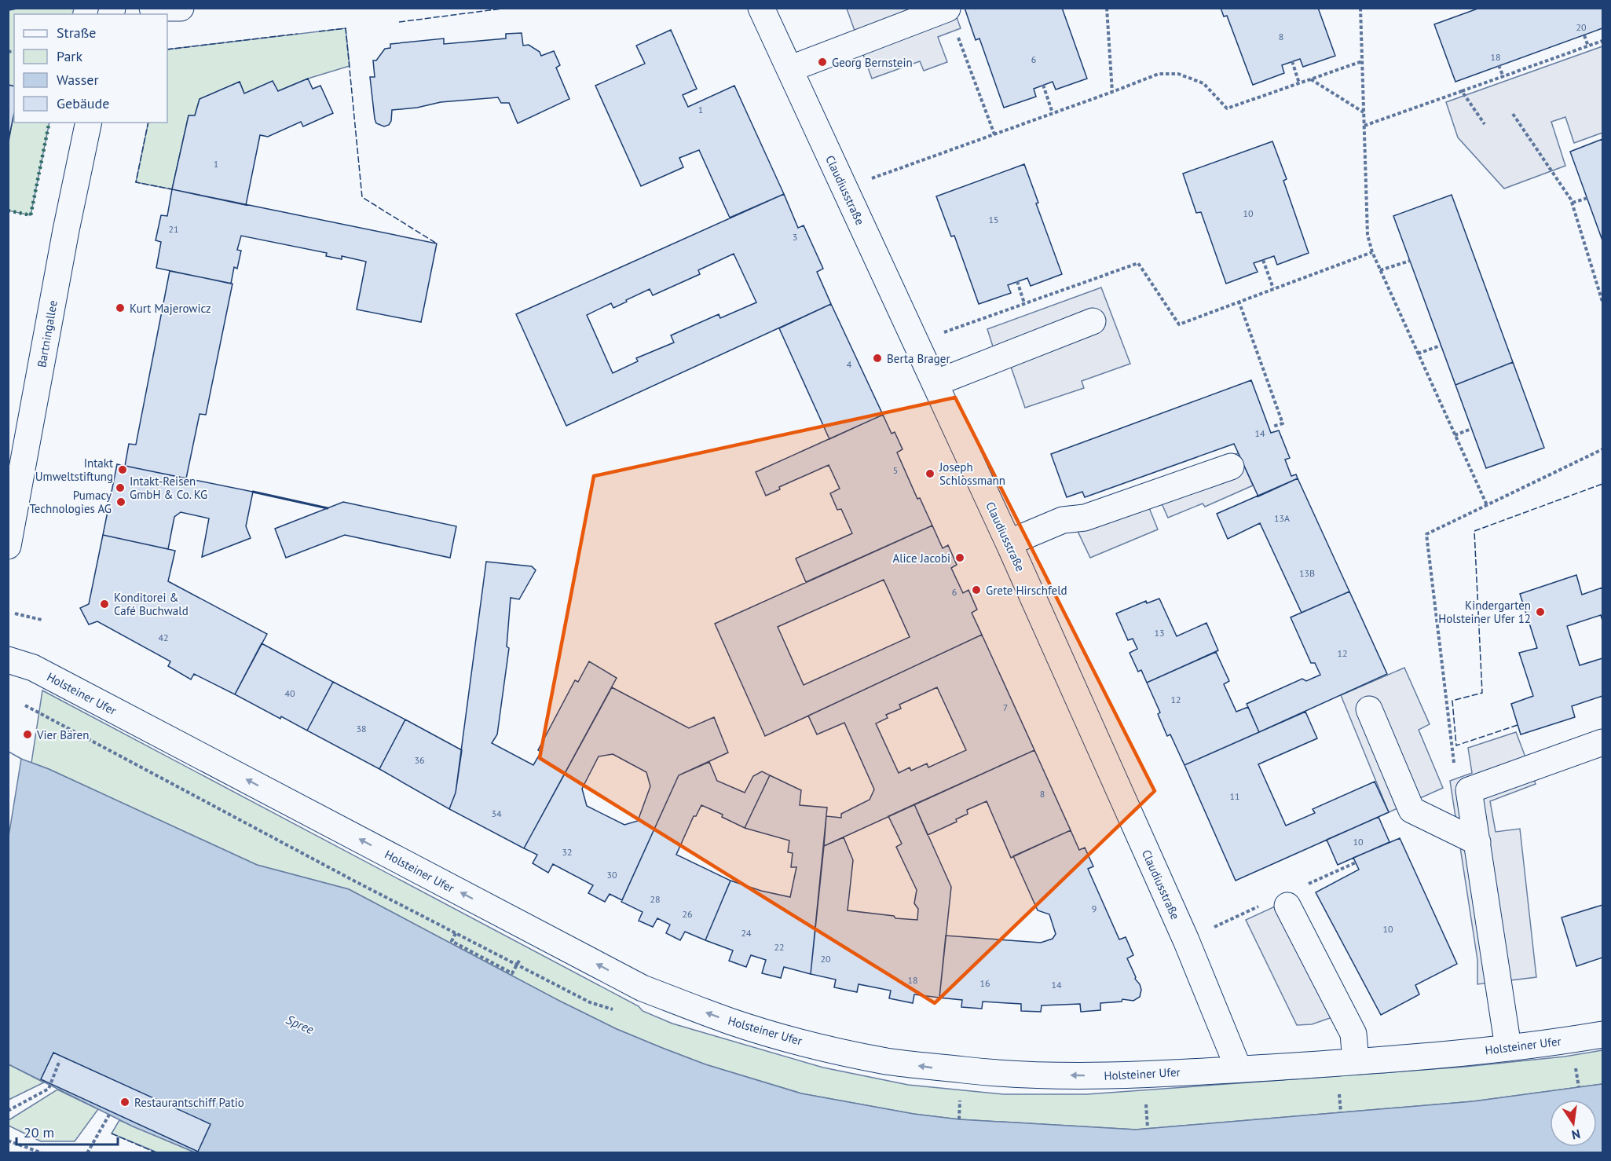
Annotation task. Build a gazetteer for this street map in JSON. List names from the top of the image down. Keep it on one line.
{"streets":{"street":["Claudiusstraße","Bartningallee","Holsteiner Ufer"]},"crossings":[["Claudiusstraße","Holsteiner Ufer"]],"one_way":["Holsteiner Ufer"],"water":["Spree"],"places":["Georg Bernstein","Kurt Majerowicz","Berta Brager","Intakt Umweltstiftung","Joseph Schlossmann","Intakt-Reisen GmbH & Co. KG","Pumacy Technologies AG","Alice Jacobi","Grete Hirschfeld","Konditorei & Café Buchwald","Kindergarten Holsteiner Ufer 12","Vier Bären","Restaurantschiff Patio"],"house_numbers":["20","8","18","6","1","1","10","15","21","3","4","14","5","13A","13B","6","13","42","12","40","12","7","38","36","8","11","34","10","32","30","28","9","26","10","24","22","20","18","16","14"],"legend":["Straße","Park","Wasser","Gebäude"],"scale_bar":"20 m","north":"bottom"}
